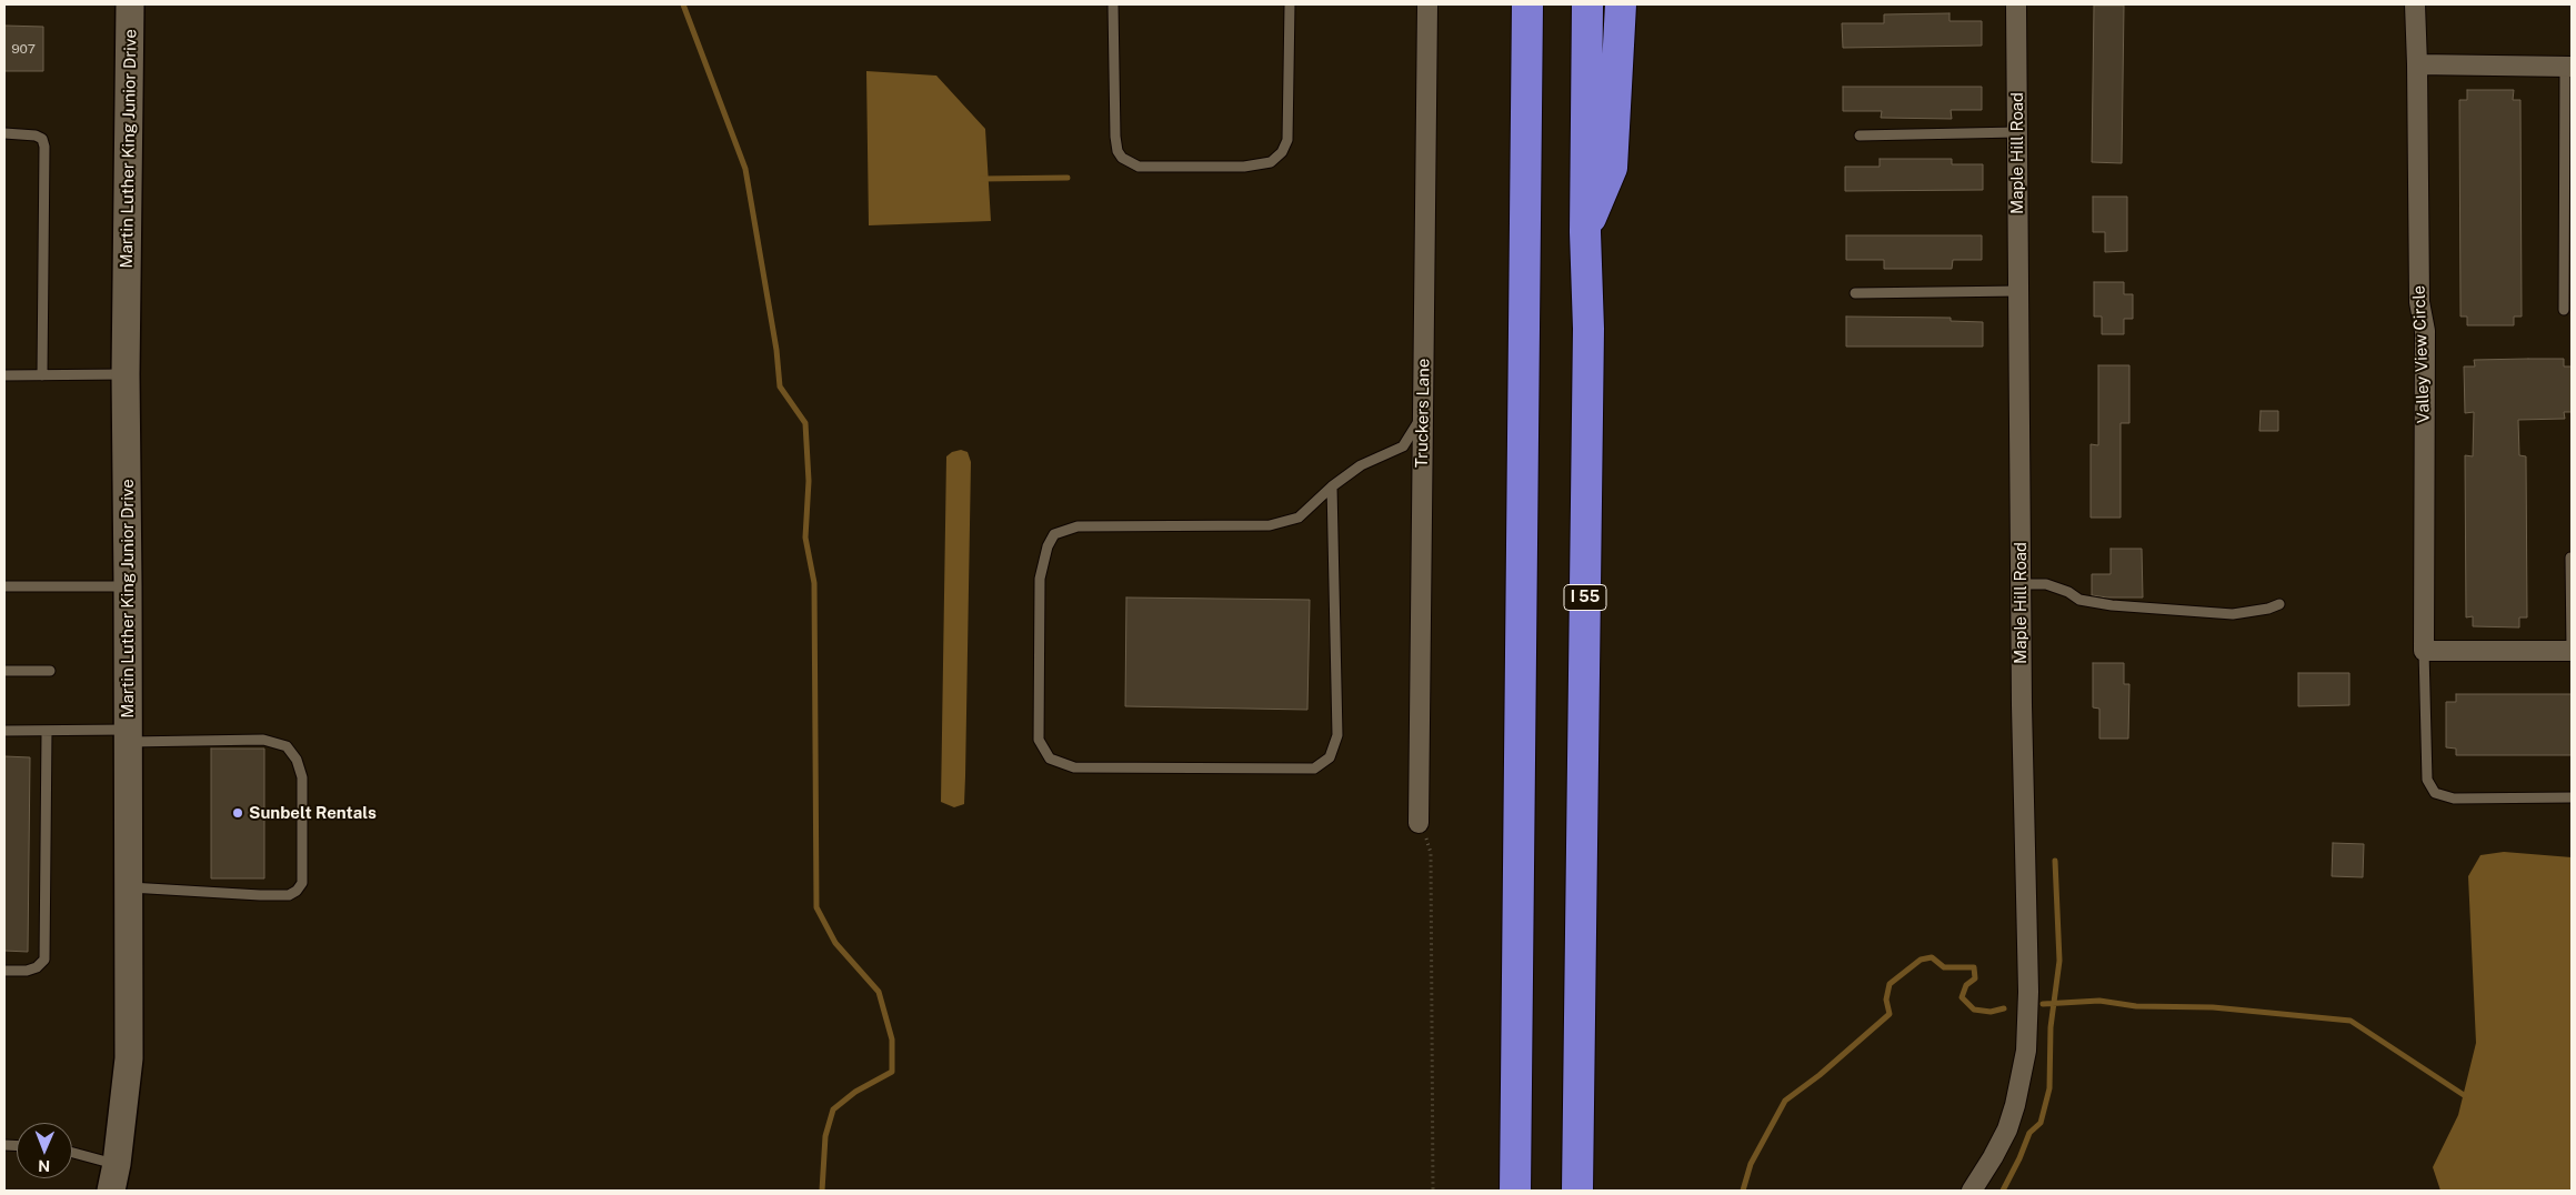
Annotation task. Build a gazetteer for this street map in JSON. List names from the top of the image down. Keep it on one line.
{"streets":{"highway":["I 55"],"main road":["Martin Luther King Junior Drive"],"street":["Maple Hill Road","Valley View Circle","Truckers Lane"]},"places":["Sunbelt Rentals"],"house_numbers":["907"],"north":"bottom"}
